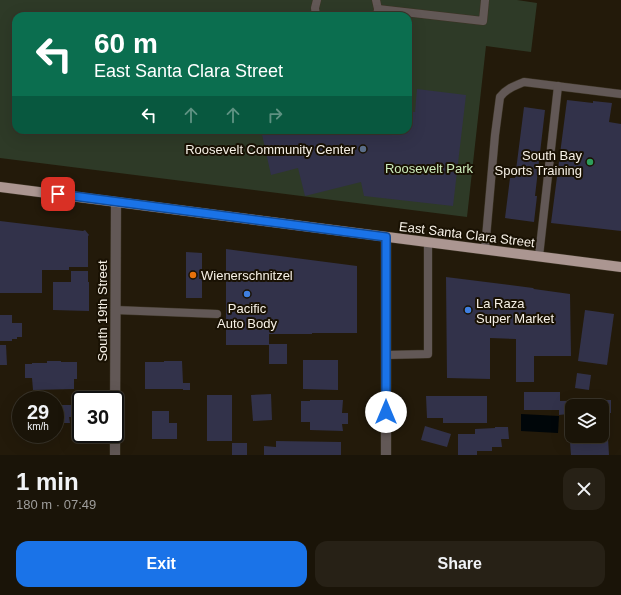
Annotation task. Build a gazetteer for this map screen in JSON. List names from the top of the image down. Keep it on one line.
{"streets":{"main road":["East Santa Clara Street"],"street":["South 19th Street"]},"crossings":[["East Santa Clara Street","South 19th Street"]],"parks":["Roosevelt Park"],"places":["Roosevelt Community Center","South Bay Sports Training","Wienerschnitzel","Pacific Auto Body","La Raza Super Market"],"page":{"turn":["60 m","East Santa Clara Street"],"speed":"29 km/h","limit":"30","heading":["1 min","180 m · 07:49"],"buttons":["Exit","Share"]}}
